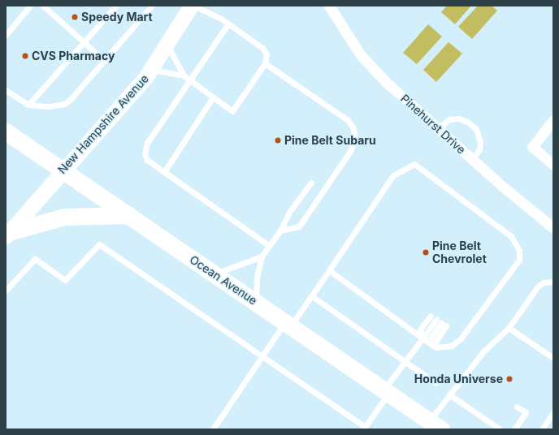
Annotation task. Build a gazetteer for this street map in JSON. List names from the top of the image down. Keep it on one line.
{"streets":{"main road":["New Hampshire Avenue","Ocean Avenue"],"street":["Pinehurst Drive"]},"crossings":[["New Hampshire Avenue","Ocean Avenue"]],"places":["Speedy Mart","CVS Pharmacy","Pine Belt Subaru","Pine Belt Chevrolet","Honda Universe"]}
